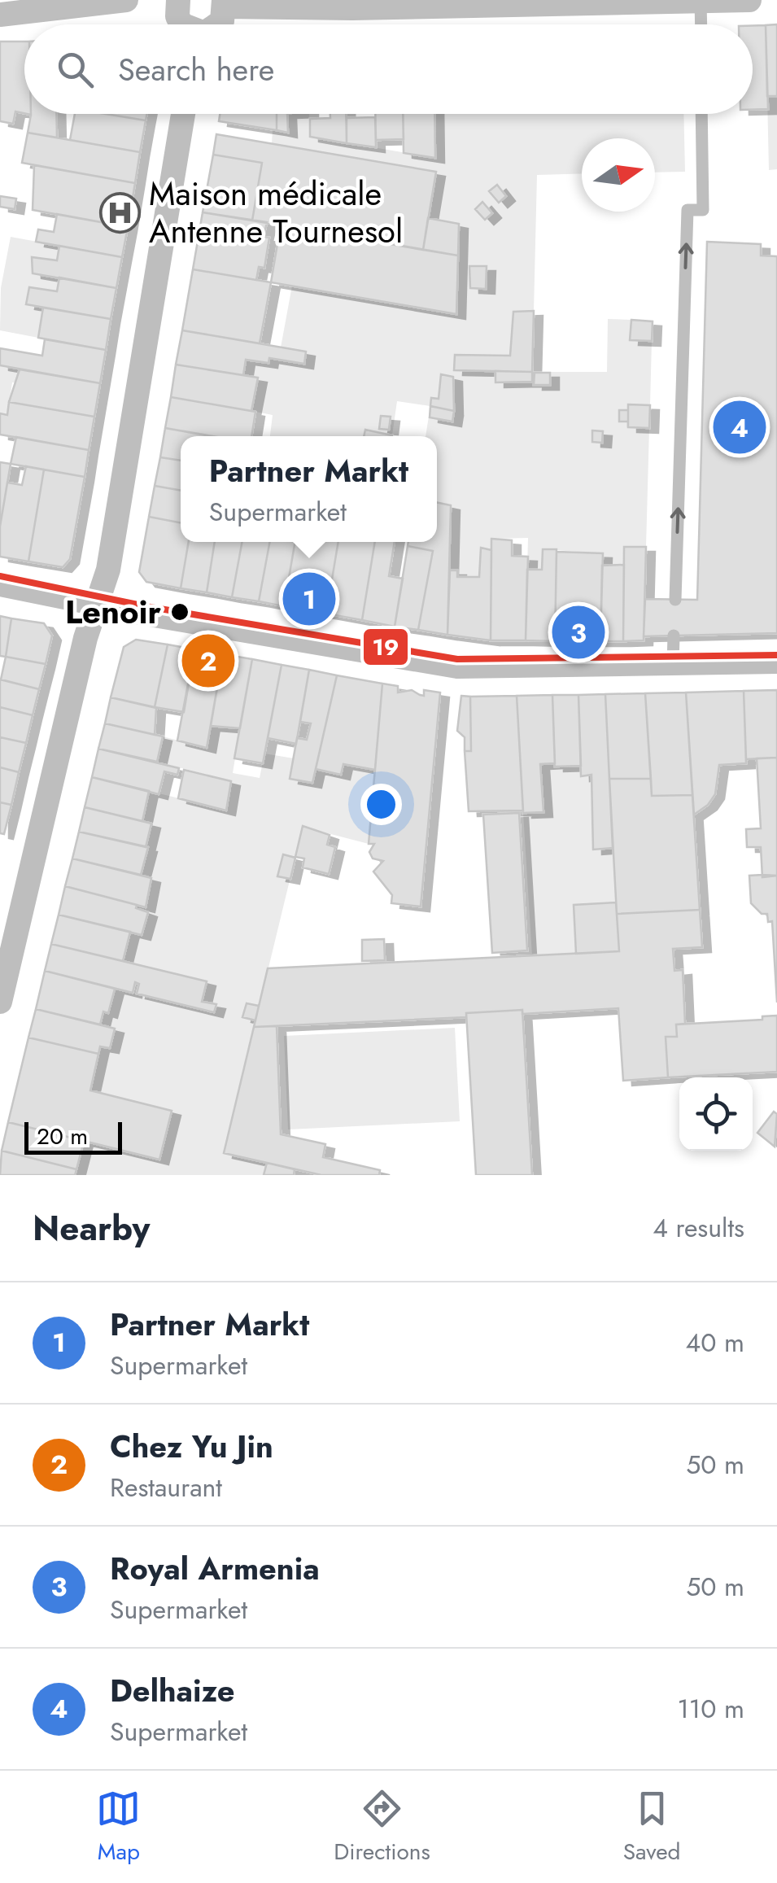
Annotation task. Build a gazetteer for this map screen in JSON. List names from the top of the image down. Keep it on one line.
{"places":{"hospital":["Maison médicale Antenne Tournesol"],"other":["Lenoir"]},"lines":["transit line 19"],"scale_bar":"20 m","north":"right","page":{"search":"Search here","pins":["4","1","3","2"],"popup":["Partner Markt","Supermarket"],"scale":"20 m","heading":["Nearby","4 results"],"list":[{"mark":"1","name":"Partner Markt","note":"Supermarket","value":"40 m"},{"mark":"2","name":"Chez Yu Jin","note":"Restaurant","value":"50 m"},{"mark":"3","name":"Royal Armenia","note":"Supermarket","value":"50 m"},{"mark":"4","name":"Delhaize","note":"Supermarket","value":"110 m"}],"nav":["Map","Directions","Saved"]}}
